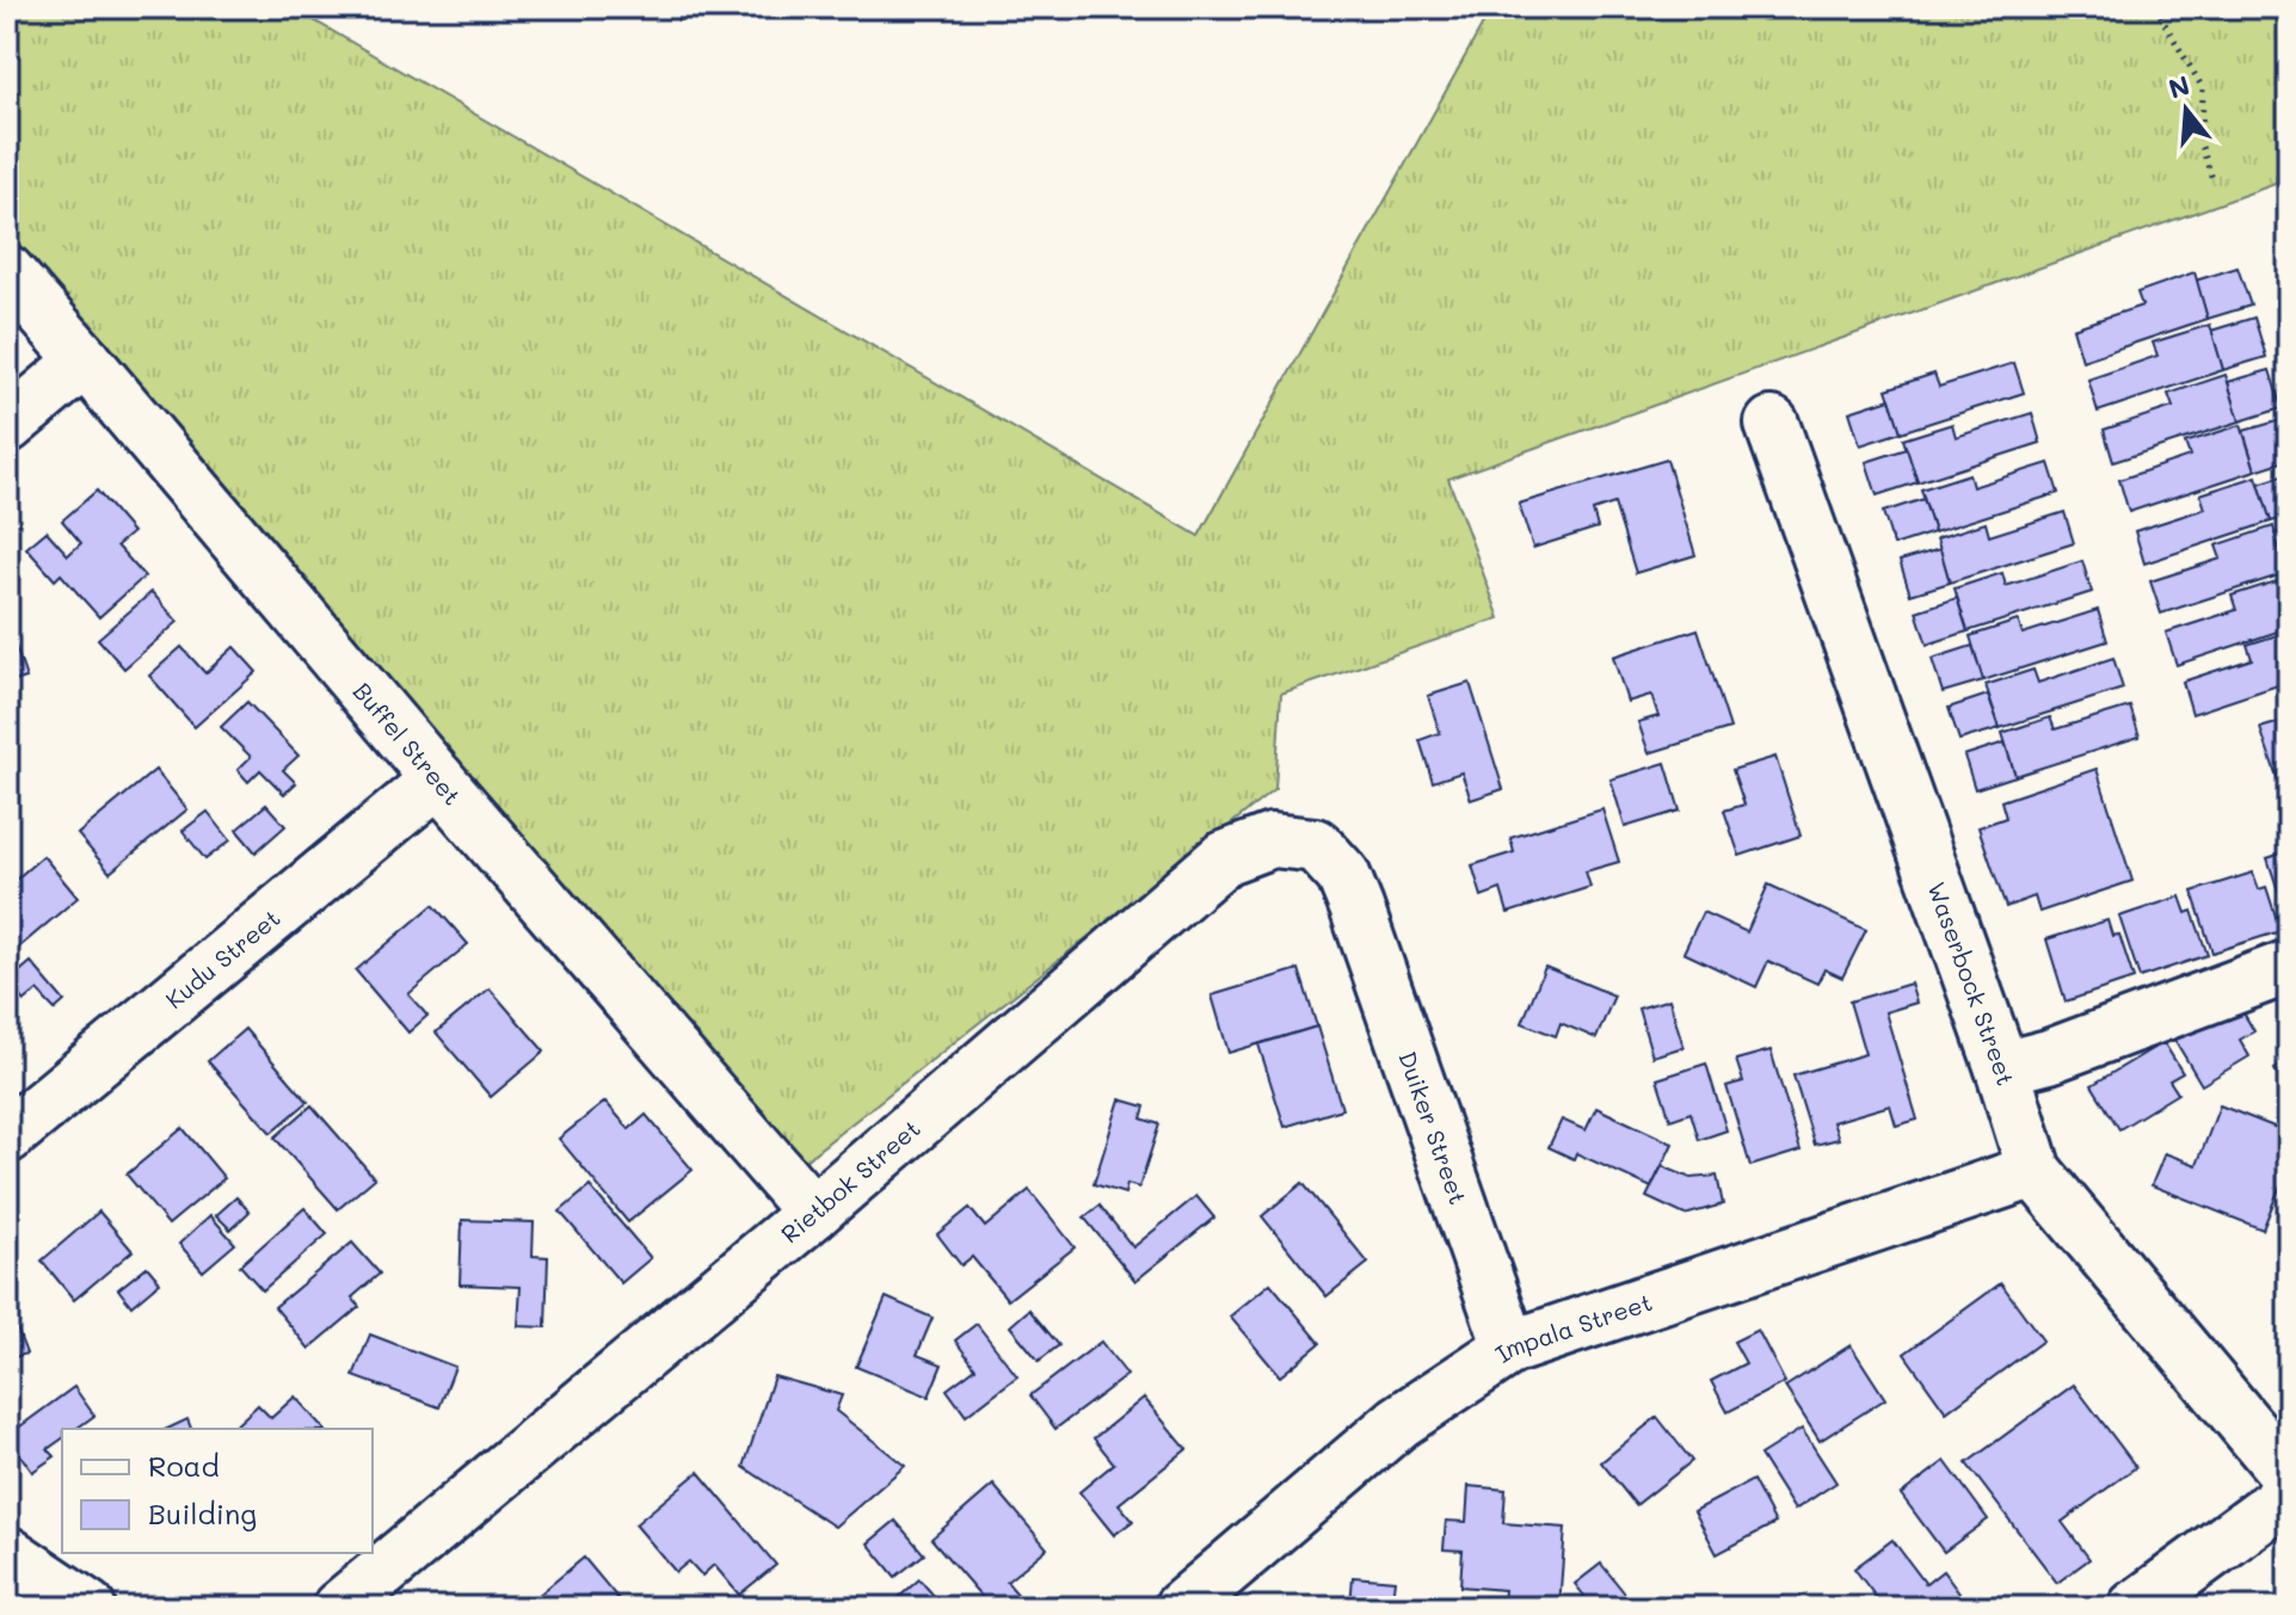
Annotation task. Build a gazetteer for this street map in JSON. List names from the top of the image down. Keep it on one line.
{"streets":{"street":["Buffel Street","Kudu Street","Waserbock Street","Duiker Street","Rietbok Street","Impala Street"]},"crossings":[["Buffel Street","Kudu Street"],["Buffel Street","Rietbok Street"],["Waserbock Street","Impala Street"],["Duiker Street","Rietbok Street"],["Duiker Street","Impala Street"]],"legend":["Road","Building"],"north":"top"}
